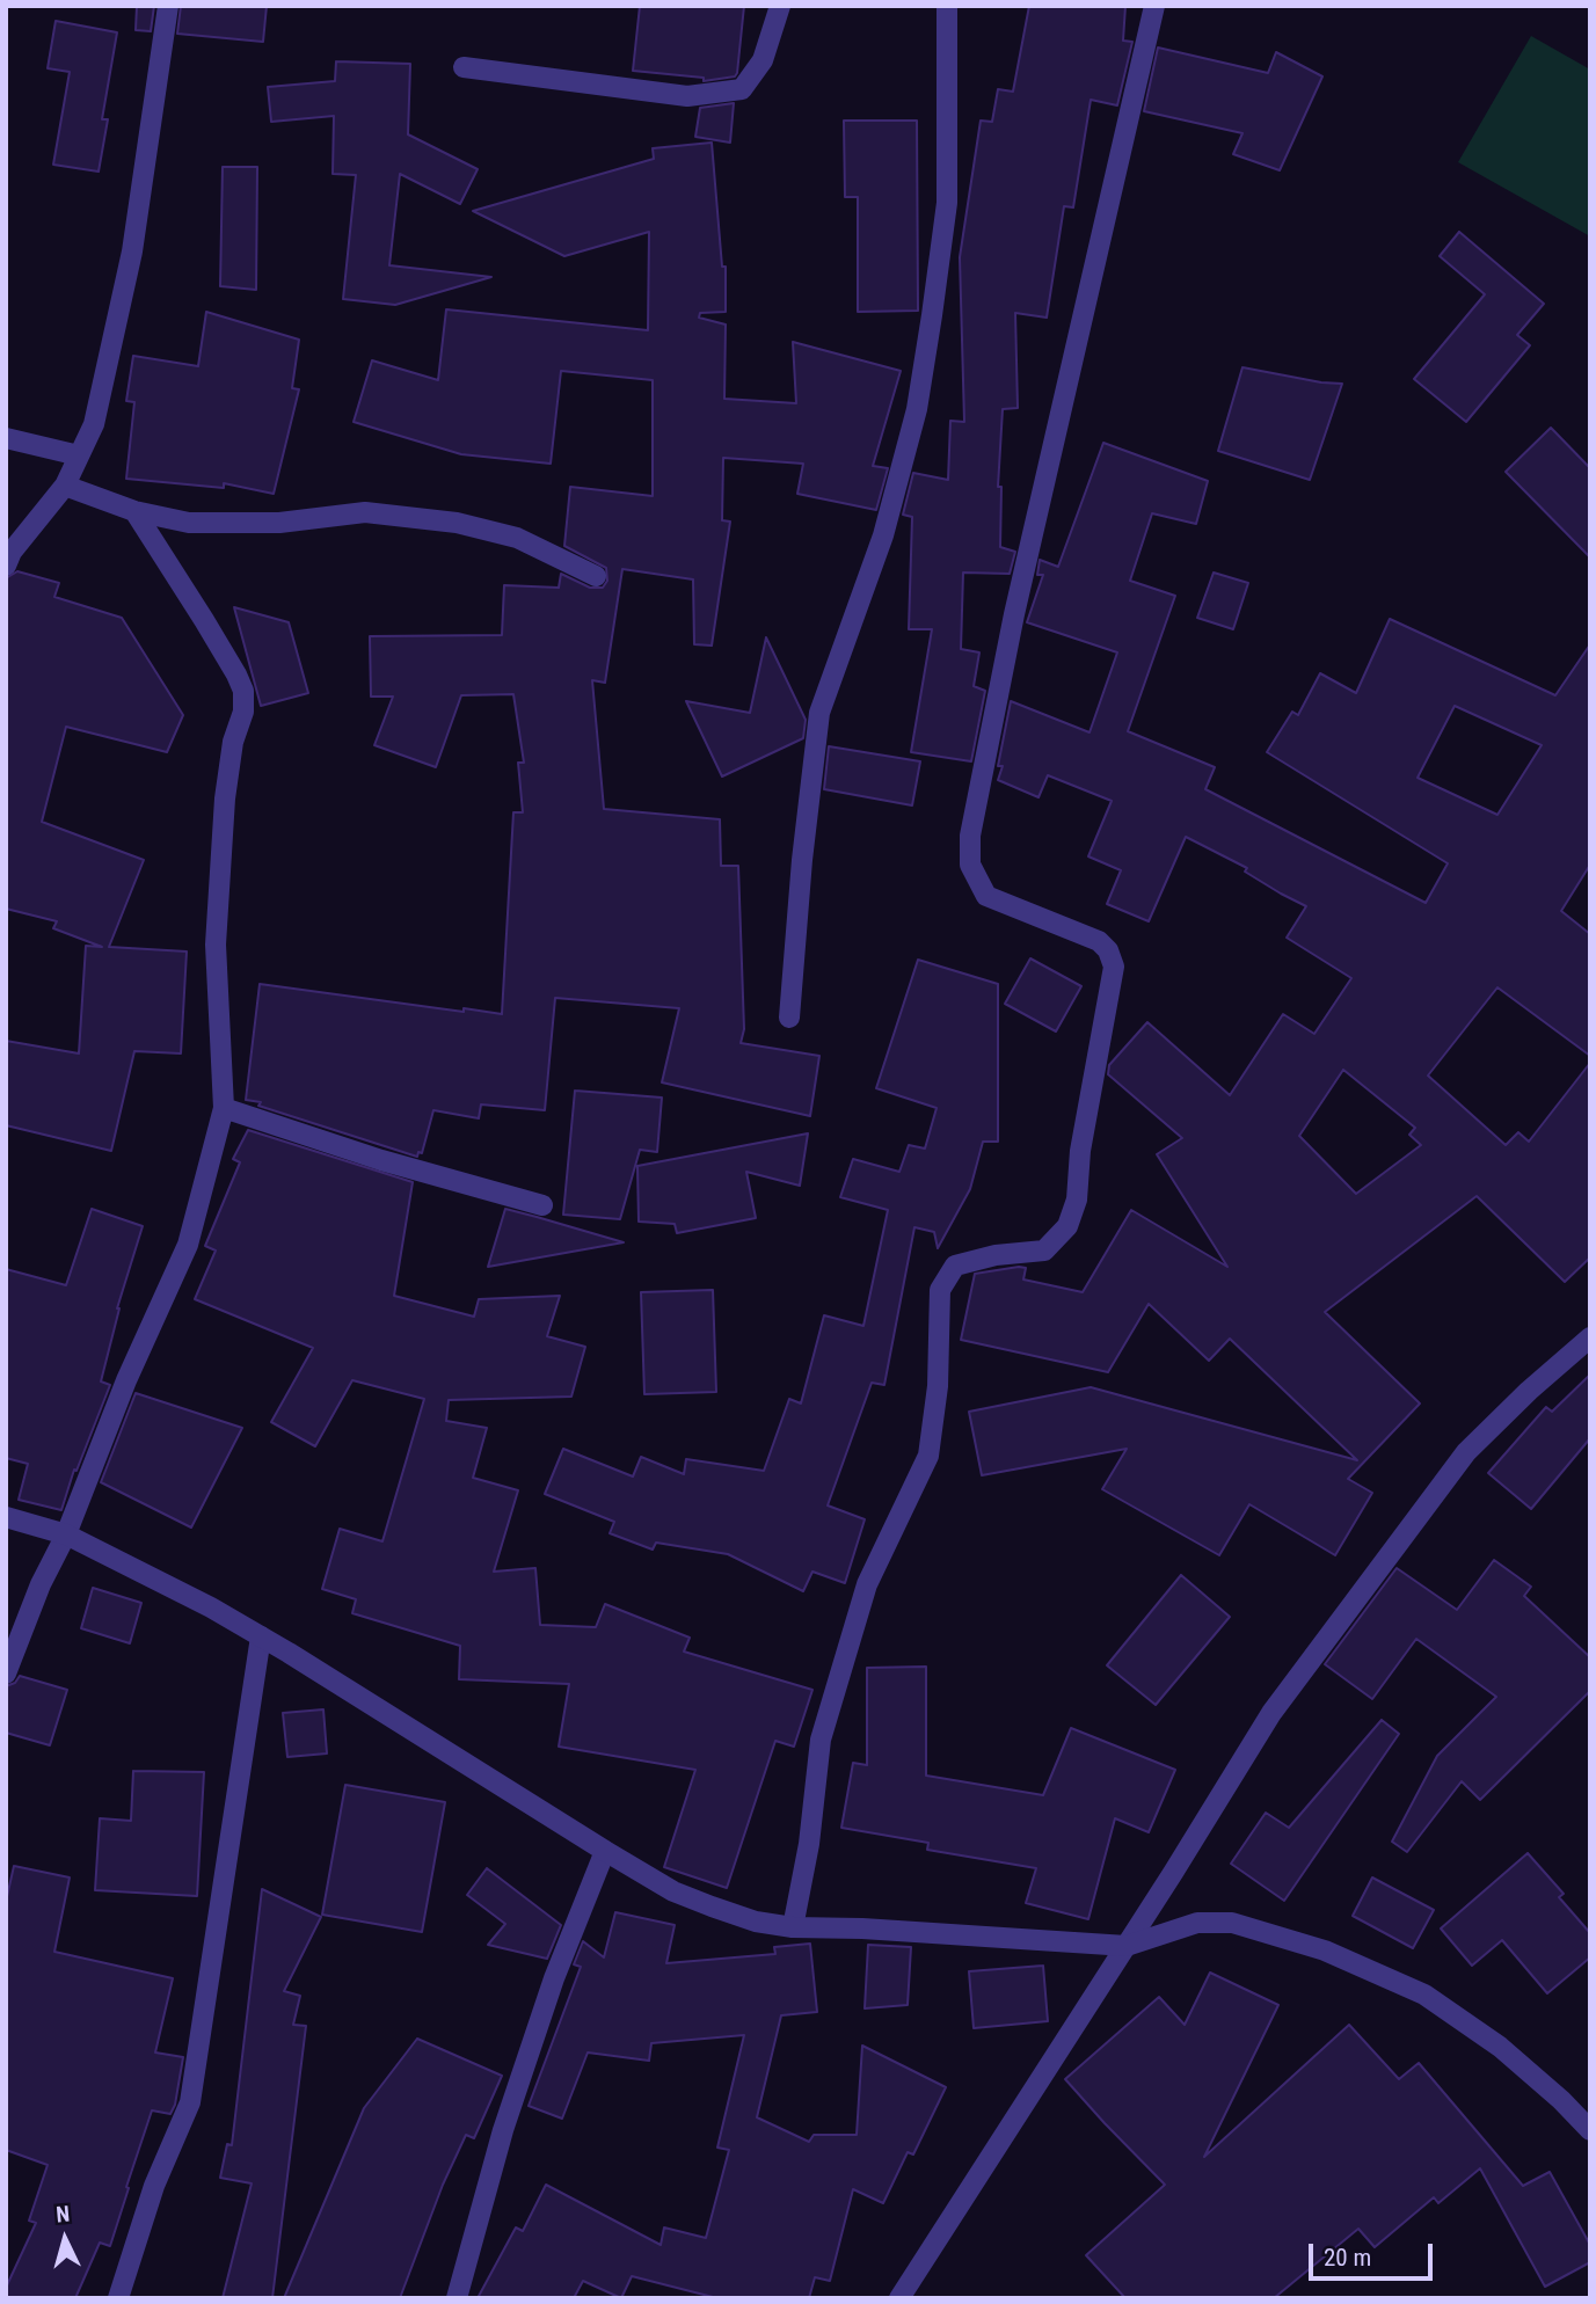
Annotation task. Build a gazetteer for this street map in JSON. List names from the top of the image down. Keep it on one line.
{"scale_bar":"20 m","north":"top"}
